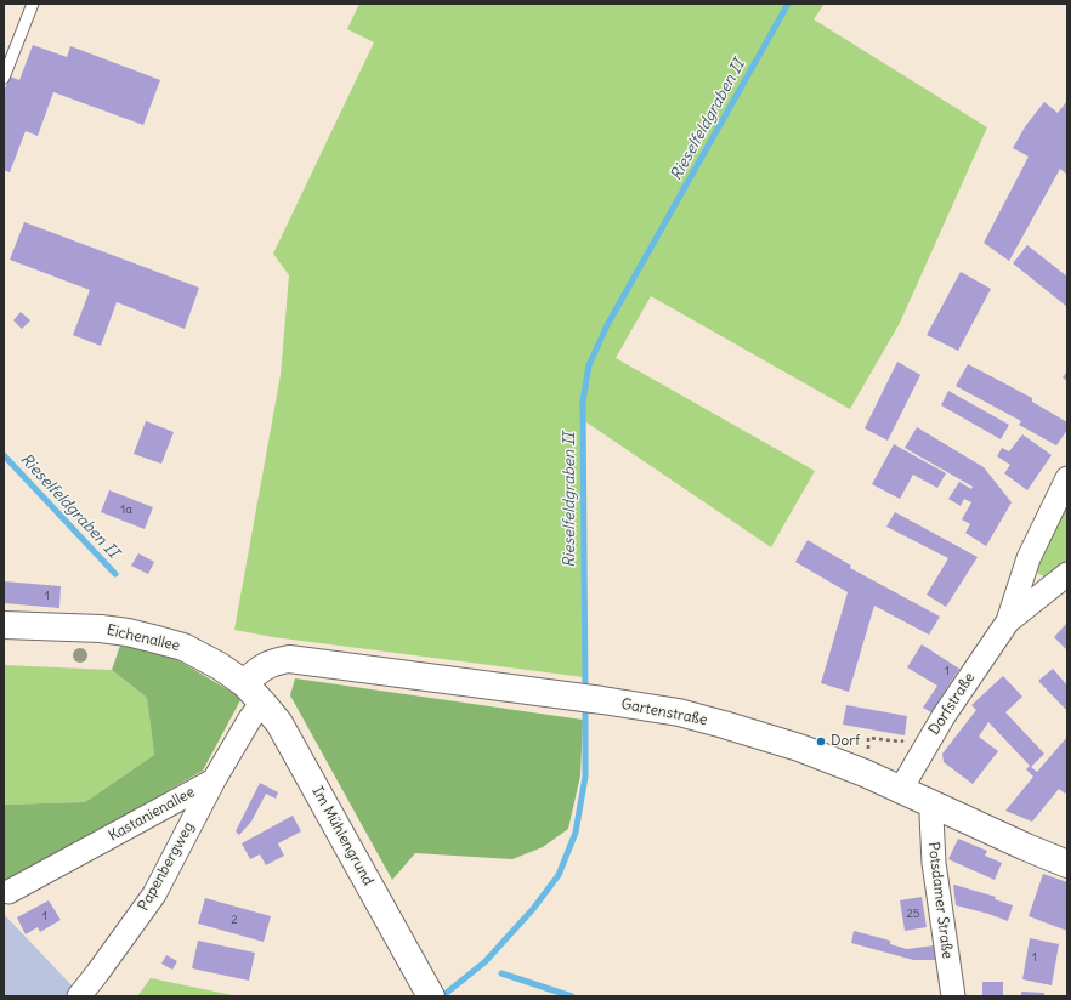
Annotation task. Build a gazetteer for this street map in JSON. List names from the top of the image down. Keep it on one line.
{"streets":{"street":["Eichenallee","Dorfstraße","Gartenstraße","Kastanienallee","Im Mühlengrund","Papenbergweg","Potsdamer Straße"]},"crossings":[["Eichenallee","Gartenstraße"],["Eichenallee","Im Mühlengrund"],["Dorfstraße","Gartenstraße"],["Gartenstraße","Im Mühlengrund"],["Gartenstraße","Potsdamer Straße"],["Kastanienallee","Papenbergweg"]],"water":["Rieselfeldgraben II"],"places":["Dorf"],"house_numbers":["1a","1","1","25","1","2","1"]}
